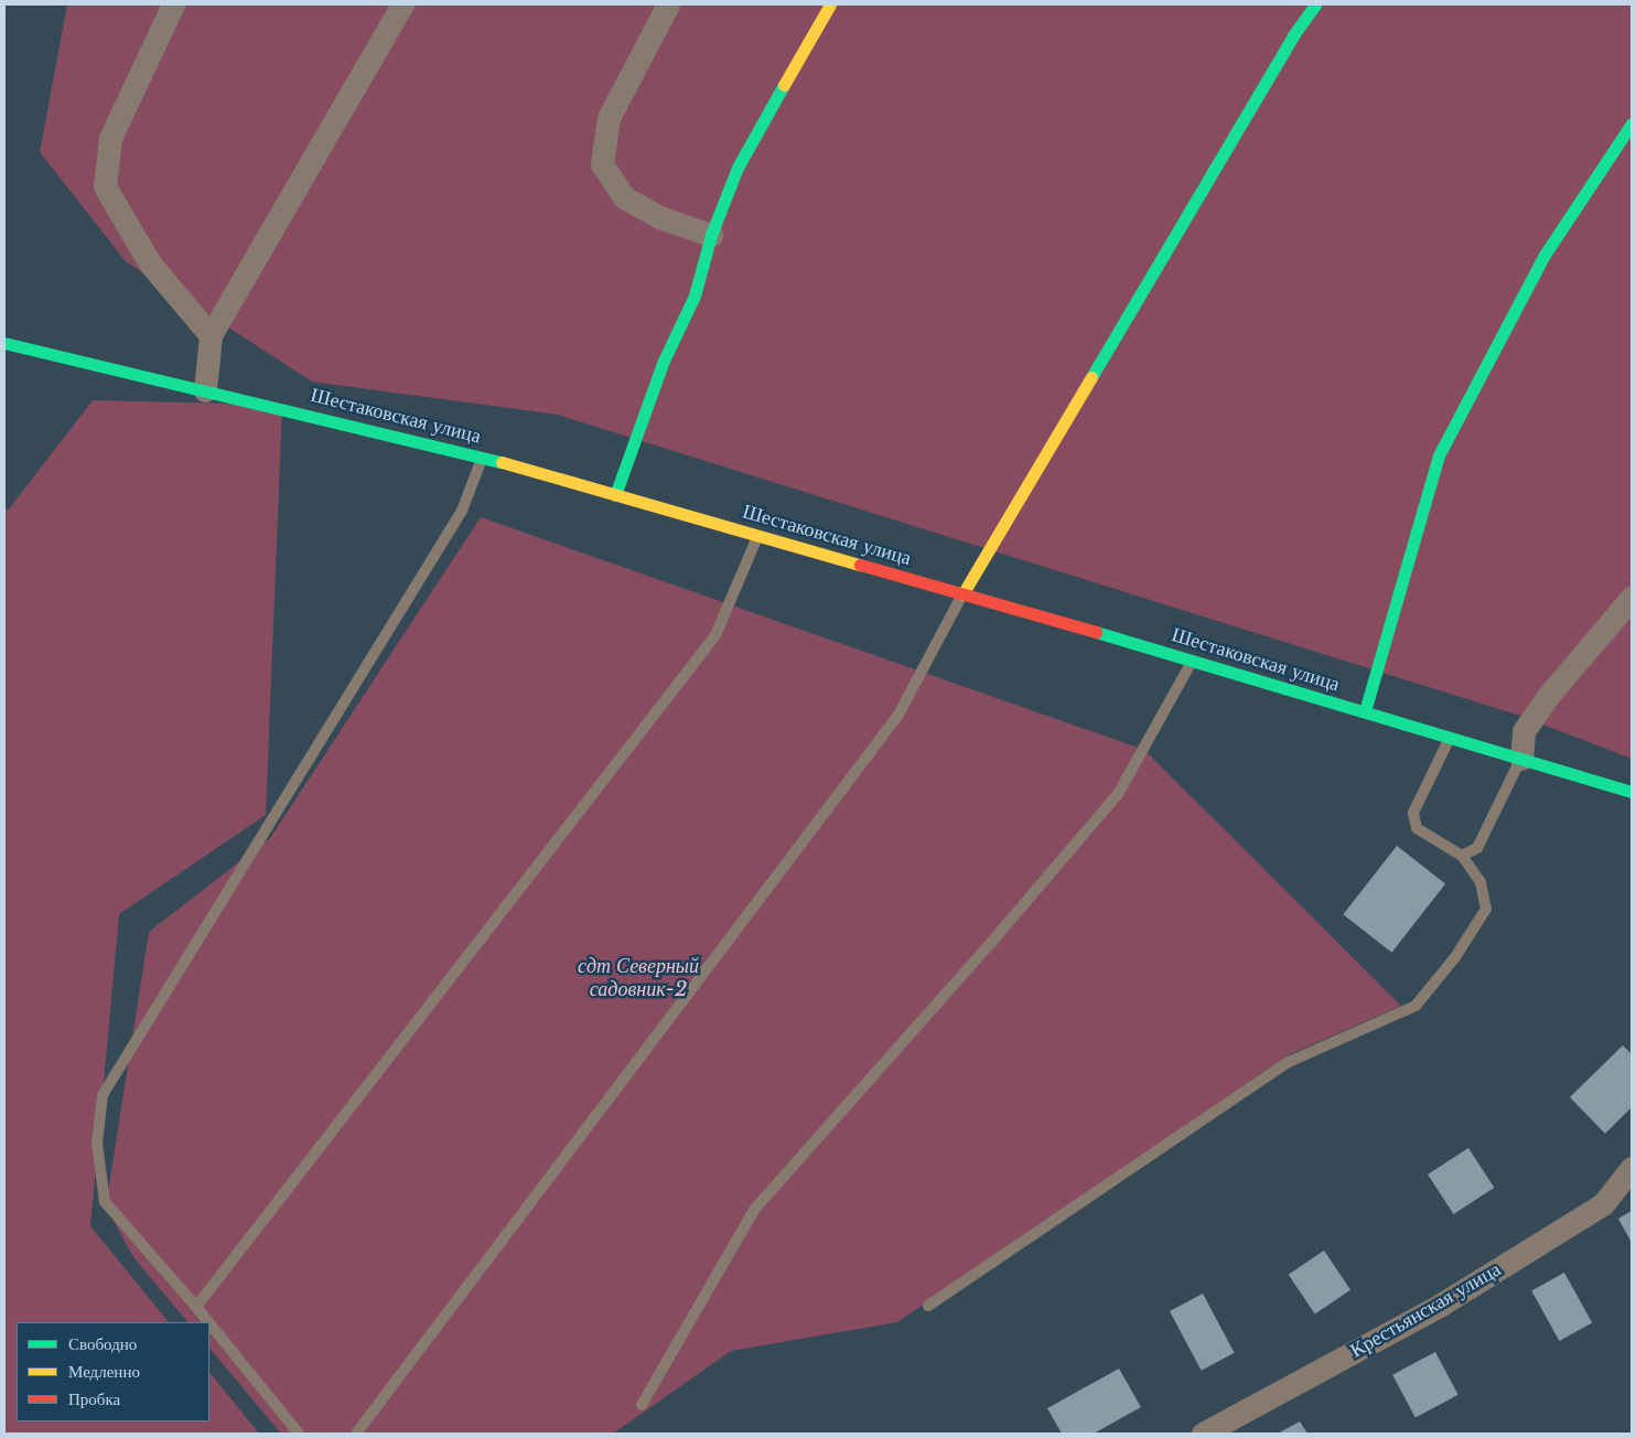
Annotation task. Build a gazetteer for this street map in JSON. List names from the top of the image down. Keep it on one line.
{"streets":{"street":["Шестаковская улица","Крестьянская улица"]},"parks":["сдт Северный садовник-2"],"legend":["Свободно","Медленно","Пробка"]}
